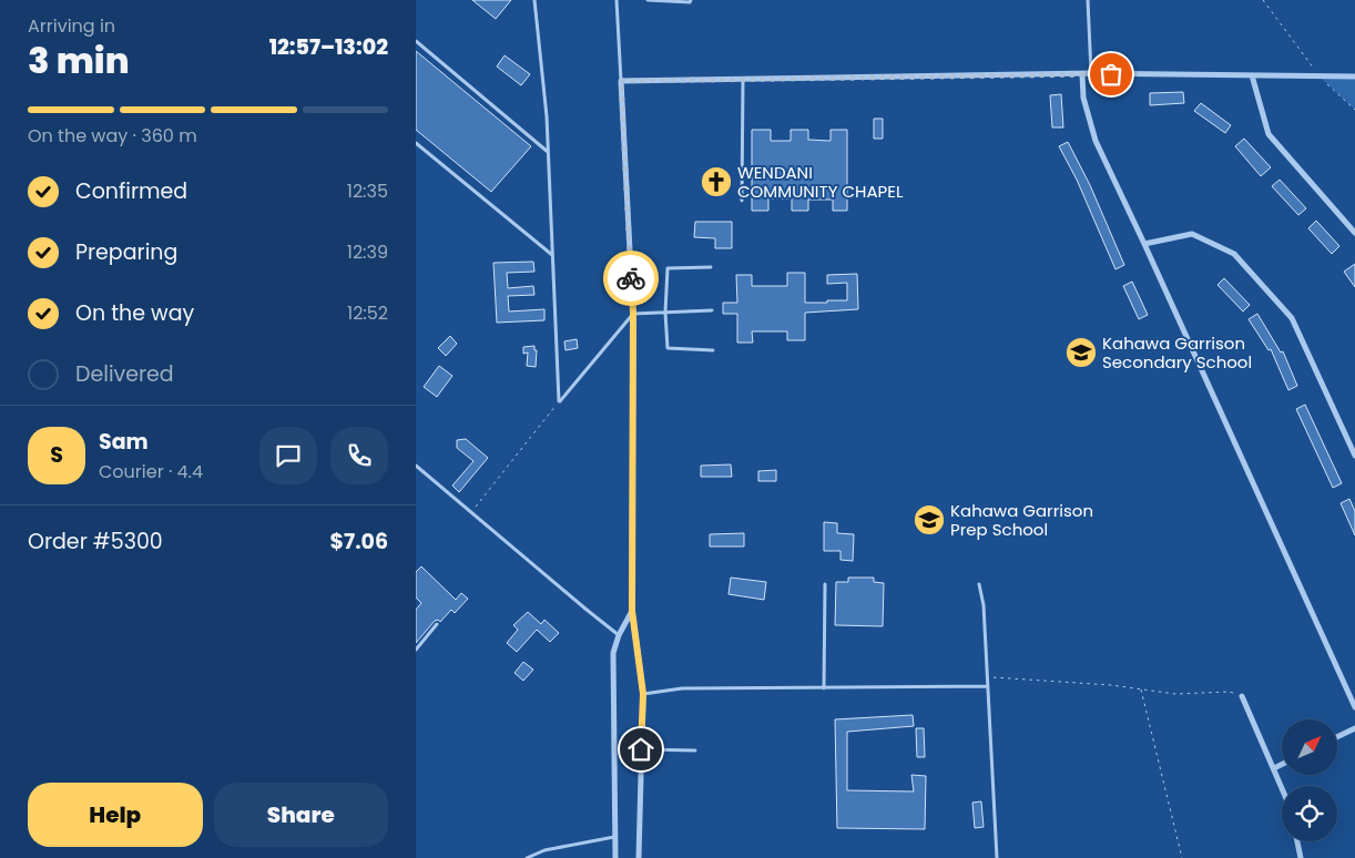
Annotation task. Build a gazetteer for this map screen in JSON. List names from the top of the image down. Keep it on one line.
{"places":{"church":["WENDANI COMMUNITY CHAPEL"],"school or university":["Kahawa Garrison Secondary School","Kahawa Garrison Prep School"]},"north":"top right","page":{"heading":["3 min","Arriving in","12:57–13:02"],"panel":["Sam","Courier · 4.4","Order #5300","$7.06"],"bar":"On the way · 360 m","list":[["Confirmed","12:35"],["Preparing","12:39"],["On the way","12:52"],"Delivered"],"round":"S","buttons":["Help","Share"]}}
